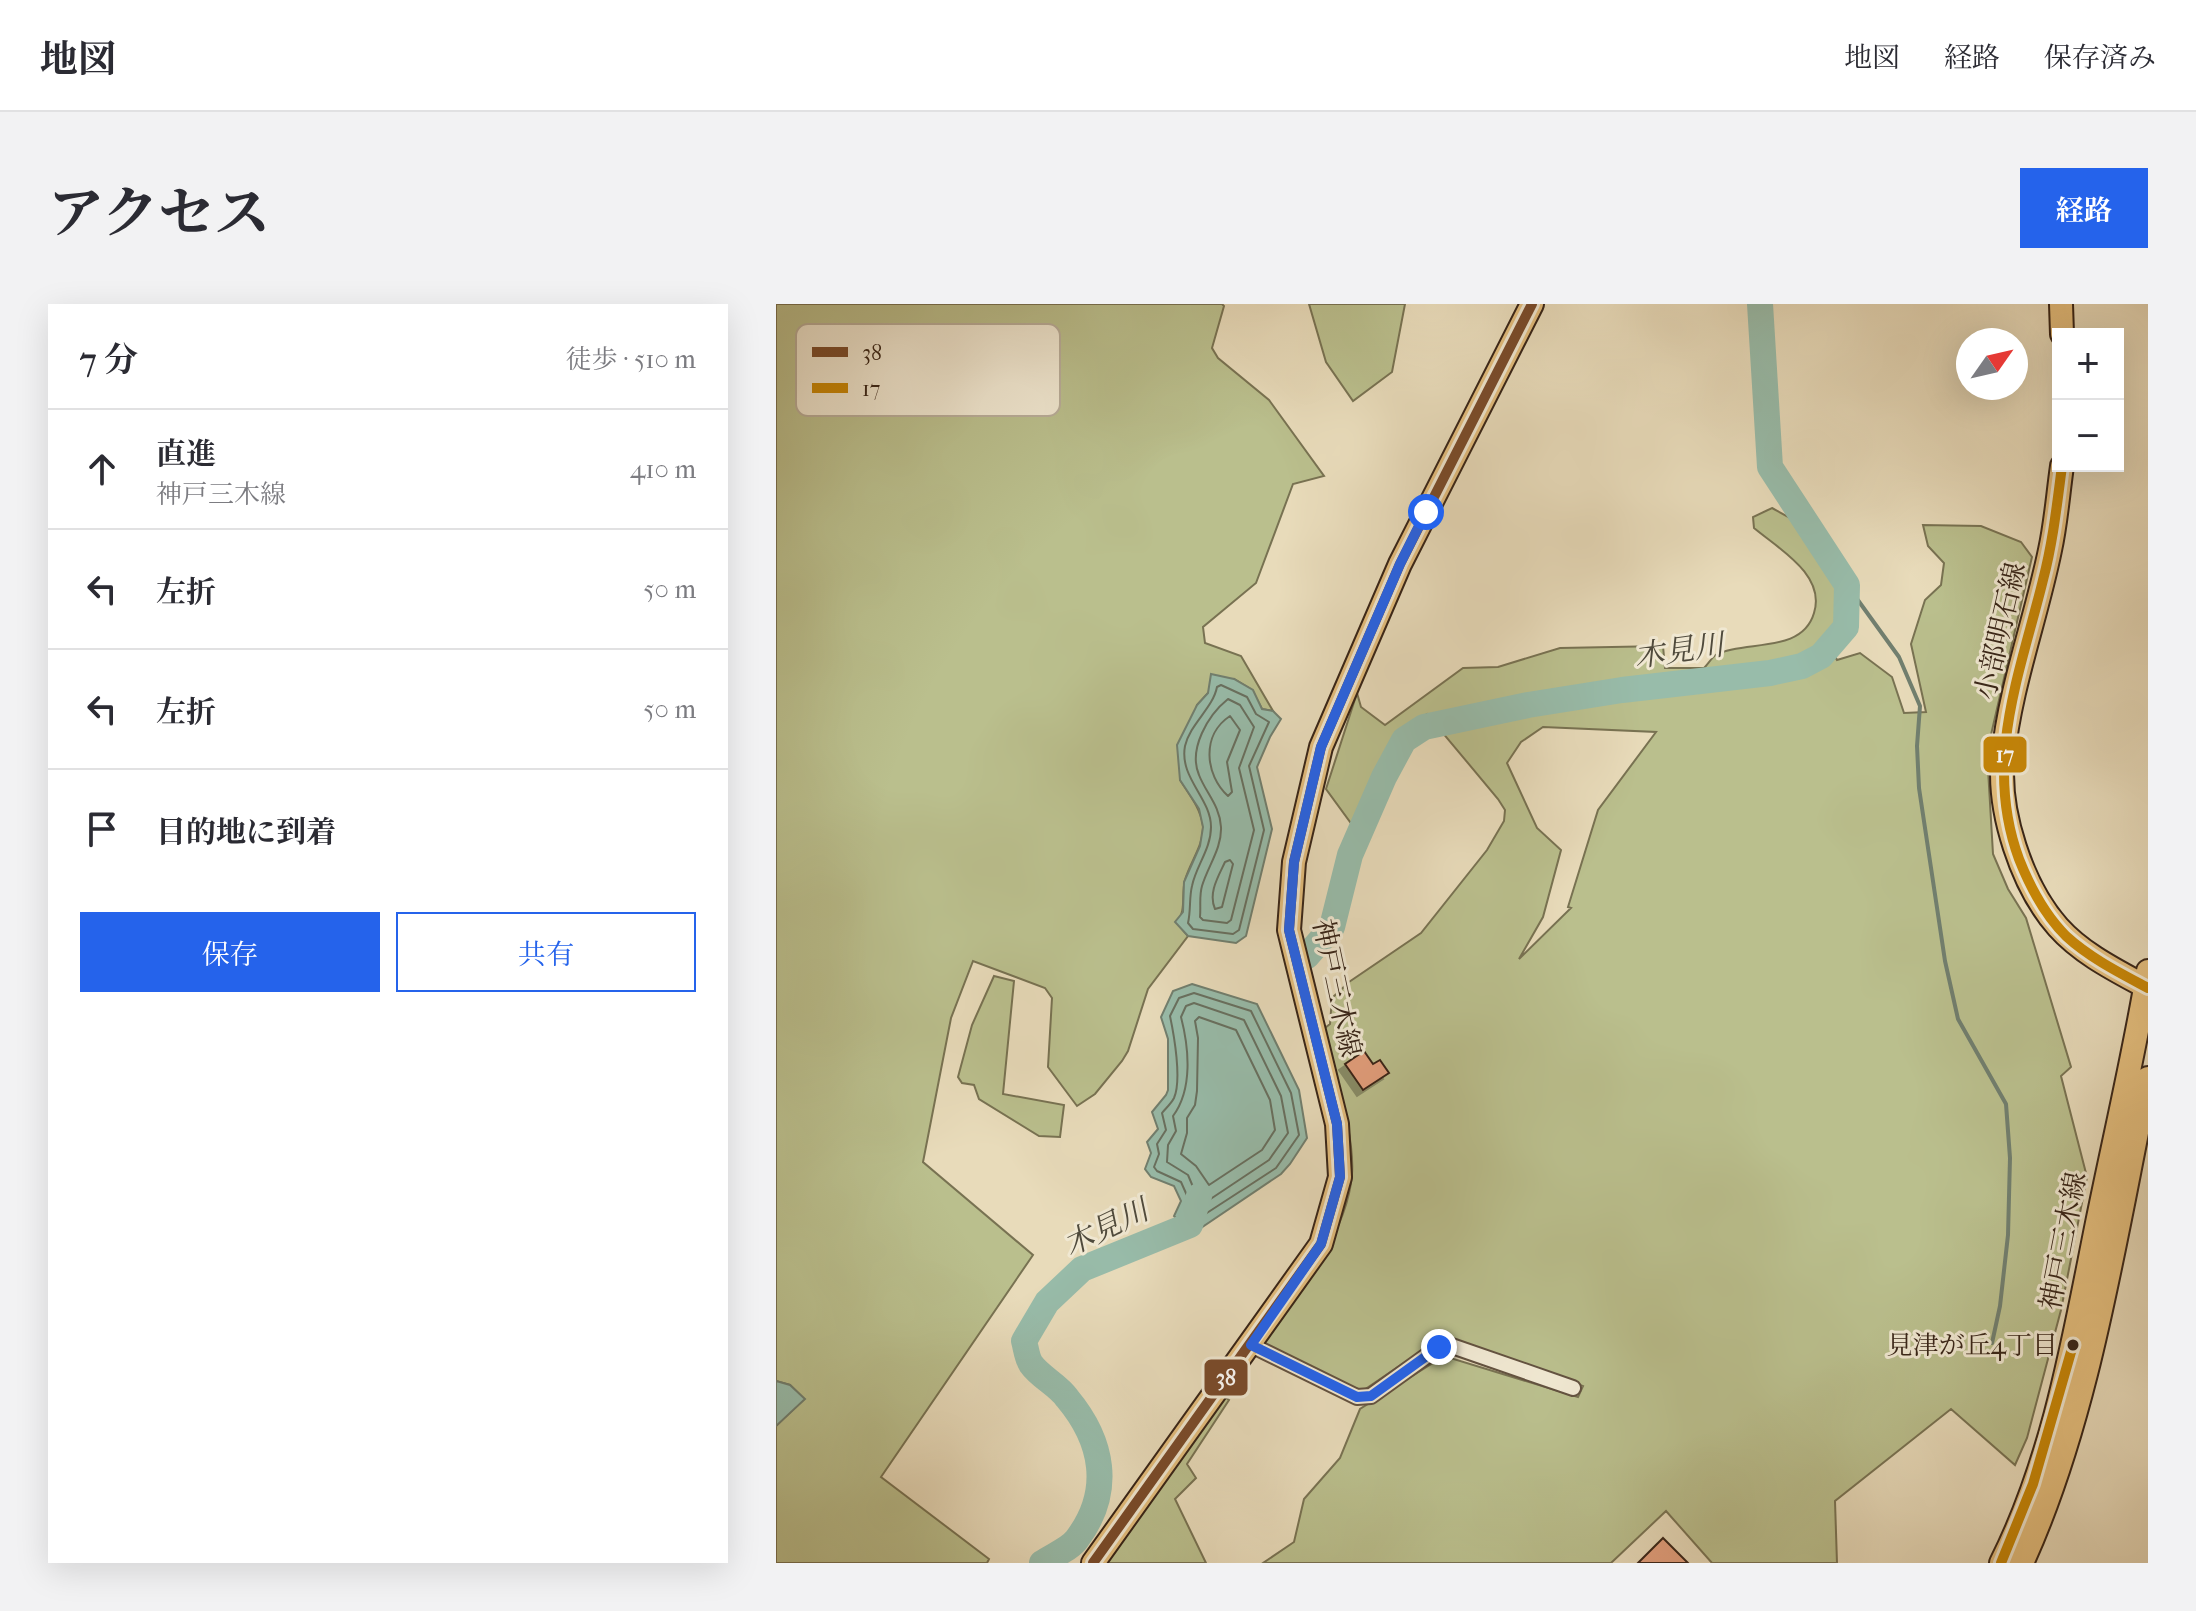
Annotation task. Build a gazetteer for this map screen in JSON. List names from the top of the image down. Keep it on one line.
{"streets":{"main road":["小部明石線","神戸三木線"]},"crossings":[["小部明石線","神戸三木線"]],"water":["木見川"],"places":["見津が丘4丁目"],"lines":["transit line 38","transit line 17"],"legend":["38","17"],"north":"top right","page":{"header":"地図","nav":["地図","経路","保存済み"],"title":"アクセス","buttons":["経路",["保存","共有"]],"heading":["7 分","徒歩 · 510 m"],"map_buttons":["+","−"],"list":[["直進","神戸三木線","410 m"],["左折","50 m"],["左折","50 m"],"目的地に到着"]}}
